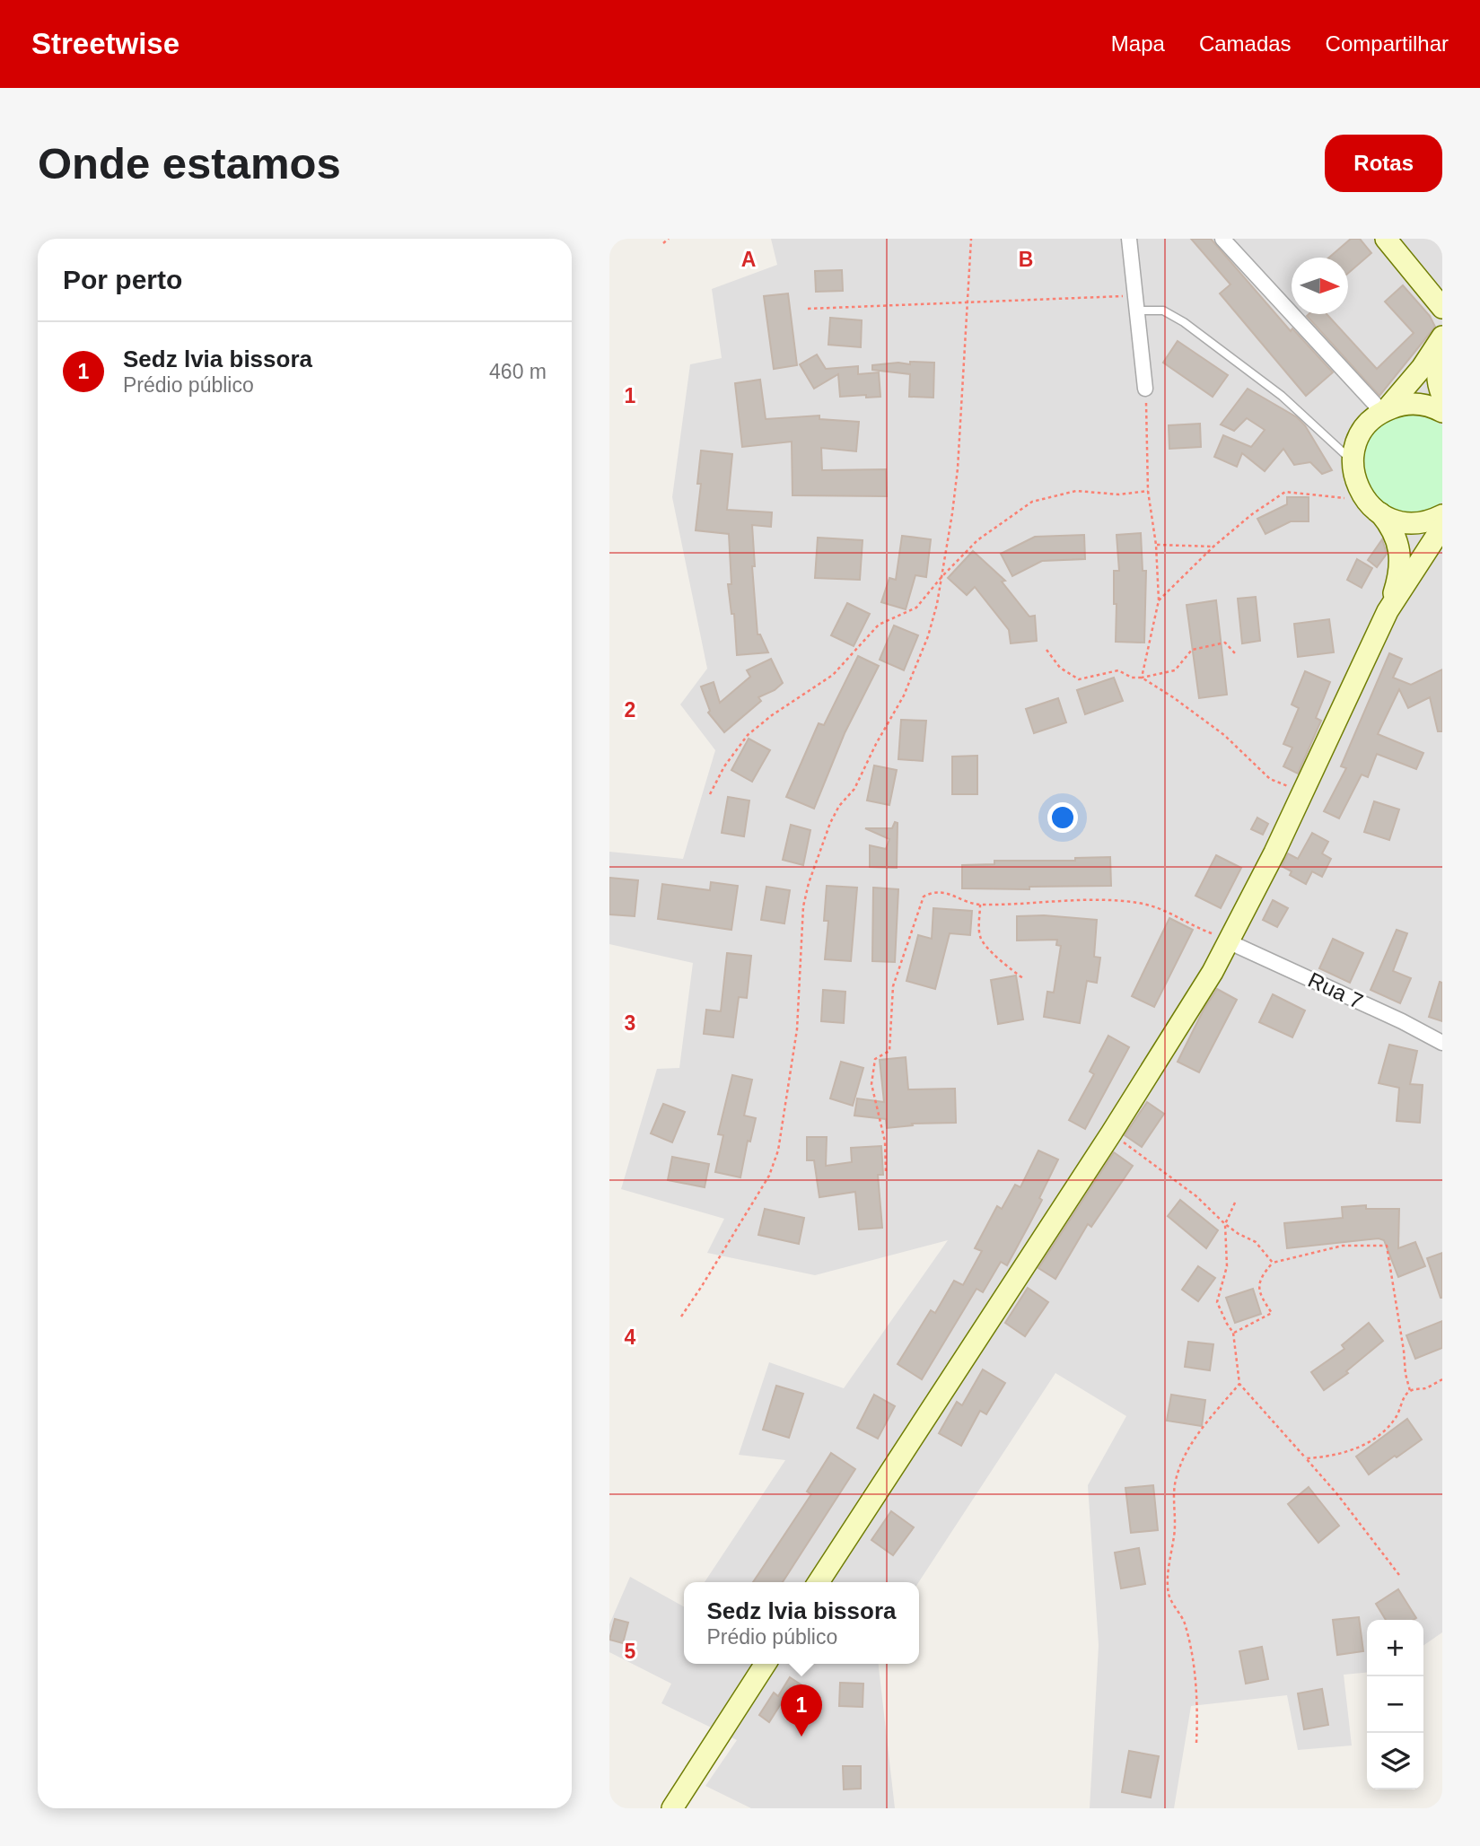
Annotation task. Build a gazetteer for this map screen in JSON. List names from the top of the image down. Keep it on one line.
{"streets":{"street":["Rua 7"]},"north":"right","page":{"header":"Streetwise","nav":["Mapa","Camadas","Compartilhar"],"buttons":"Rotas","title":"Onde estamos","heading":"Por perto","list":[{"mark":"1","name":"Sedz lvia bissora","note":"Prédio público","value":"460 m"}],"popup":["Sedz lvia bissora","Prédio público"],"map_buttons":["+","−"],"pins":"1"},"grid":{"columns":["A","B"],"rows":["1","2","3","4","5"]}}
